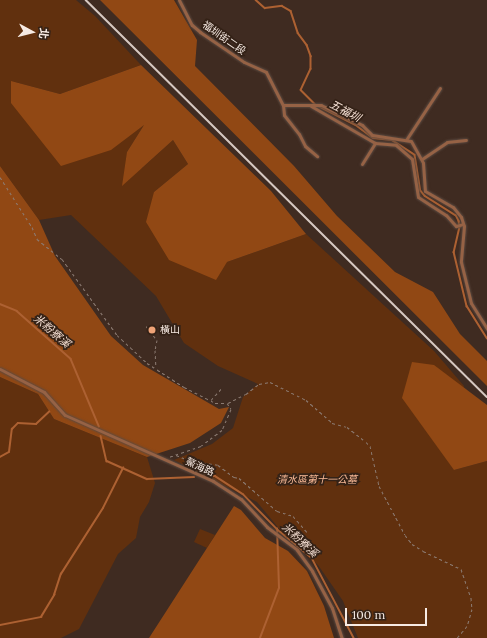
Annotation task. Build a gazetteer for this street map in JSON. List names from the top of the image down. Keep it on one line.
{"streets":{"lane":["福圳街二段","鰲海路"]},"water":["五福圳","米粉寮溪"],"parks":["清水區第十一公墓"],"places":["橫山"],"scale_bar":"100 m","north":"right"}
